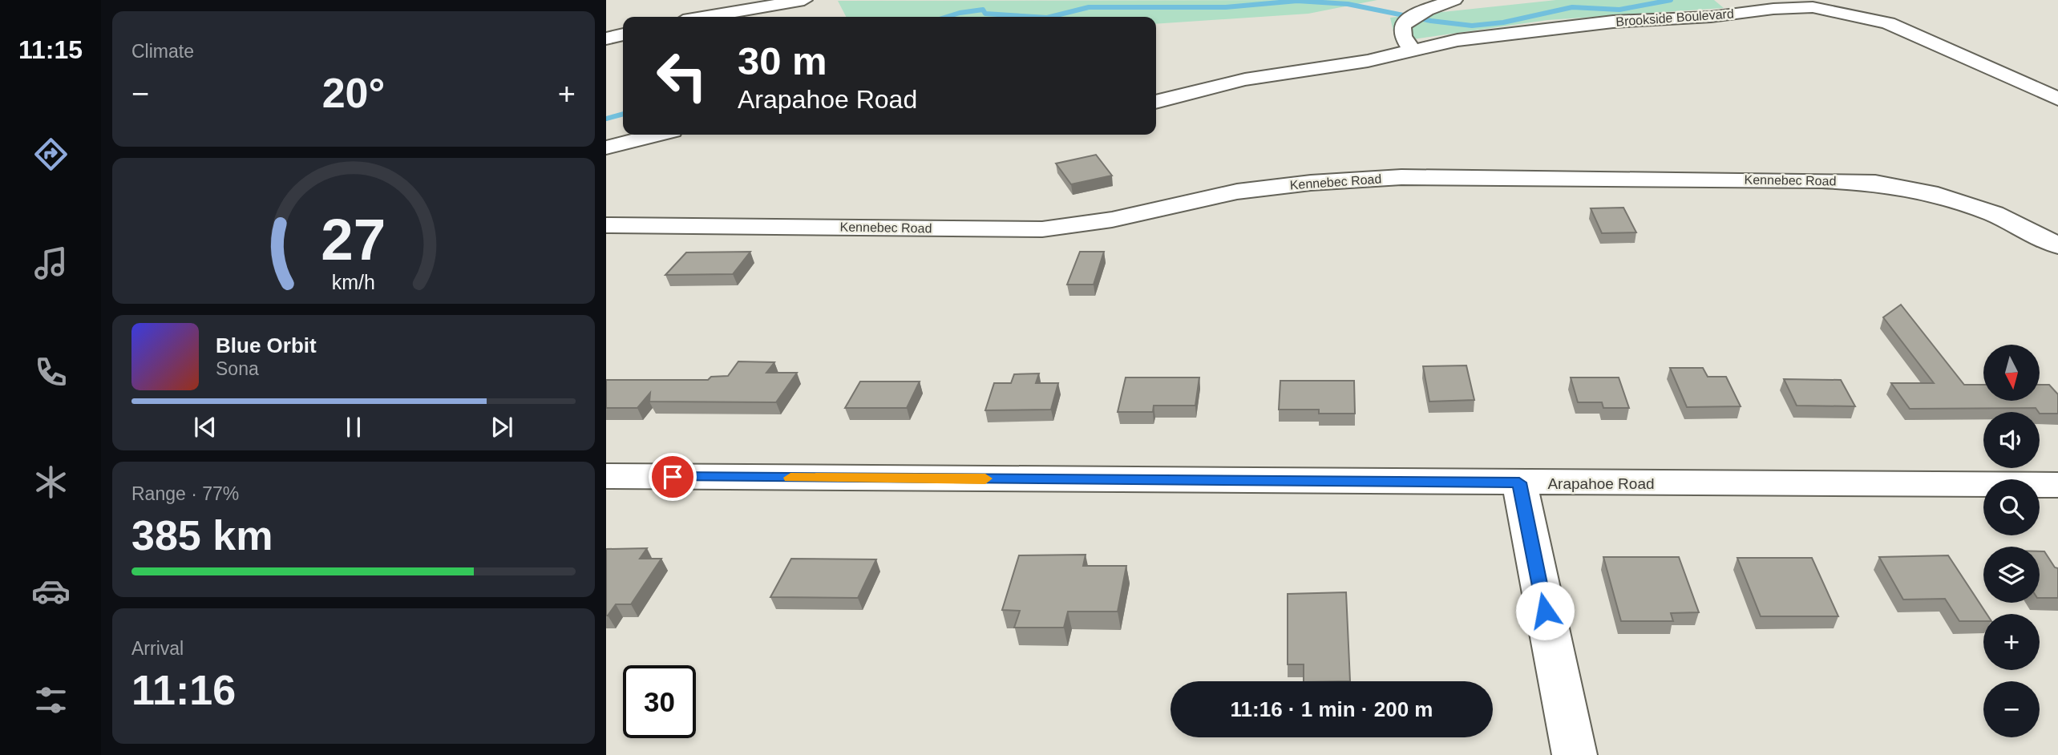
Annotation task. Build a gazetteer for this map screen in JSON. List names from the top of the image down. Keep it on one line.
{"streets":{"street":["Brookside Boulevard","Kennebec Road","Arapahoe Road"]},"north":"bottom","page":{"tabs":"11:15","tile":["Climate",["Range · 77%","385 km"],["Arrival","11:16"]],"turn":["30 m","Arapahoe Road"],"heat":["−","20°","+"],"song":["Blue Orbit","Sona"],"map_buttons":["+","−"],"limit":"30","trip":"11:16 · 1 min · 200 m","gauge":["27","km/h"]}}
